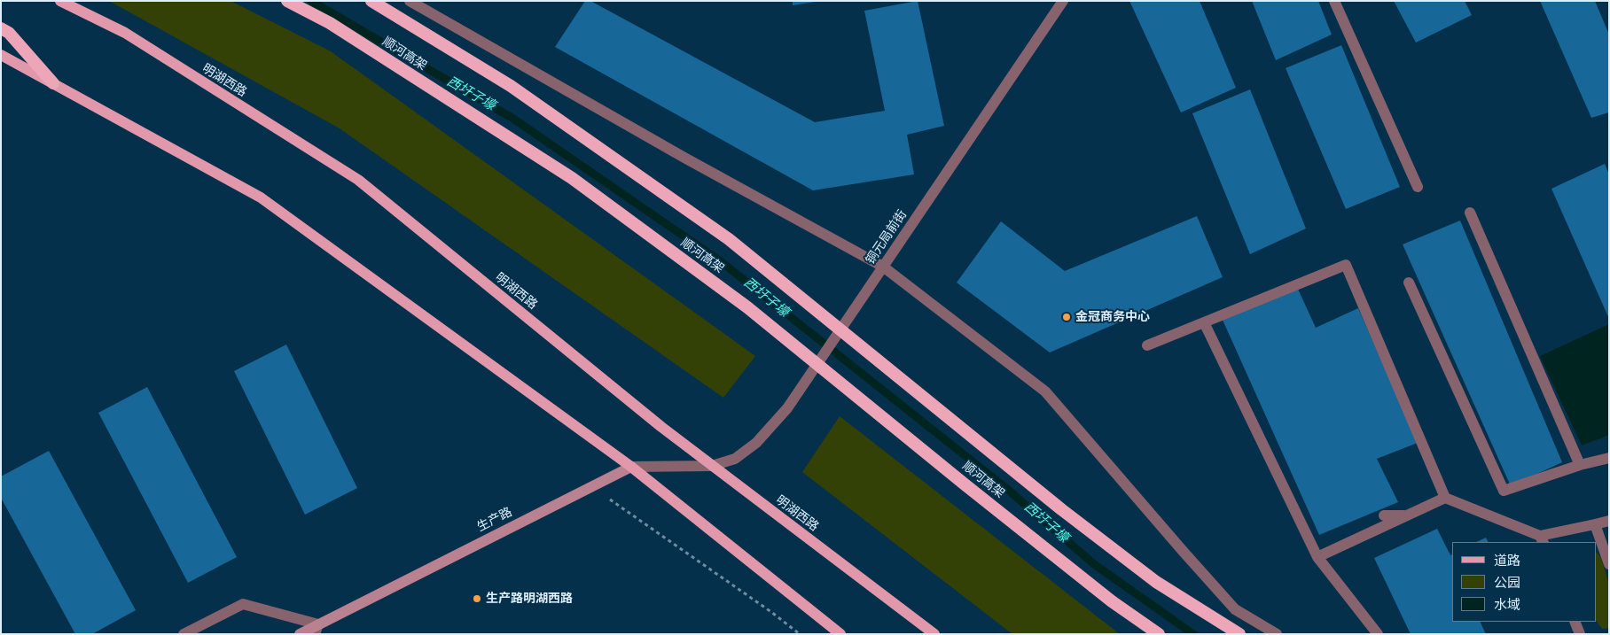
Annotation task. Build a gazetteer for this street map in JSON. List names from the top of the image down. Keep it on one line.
{"streets":{"highway":["顺河高架"],"main road":["明湖西路","生产路"],"street":["铜元局前街"]},"crossings":[["明湖西路","铜元局前街"],["明湖西路","生产路"],["铜元局前街","生产路"]],"water":["西圩子壕"],"places":["金冠商务中心","生产路明湖西路"],"legend":["道路","公园","水域"]}
